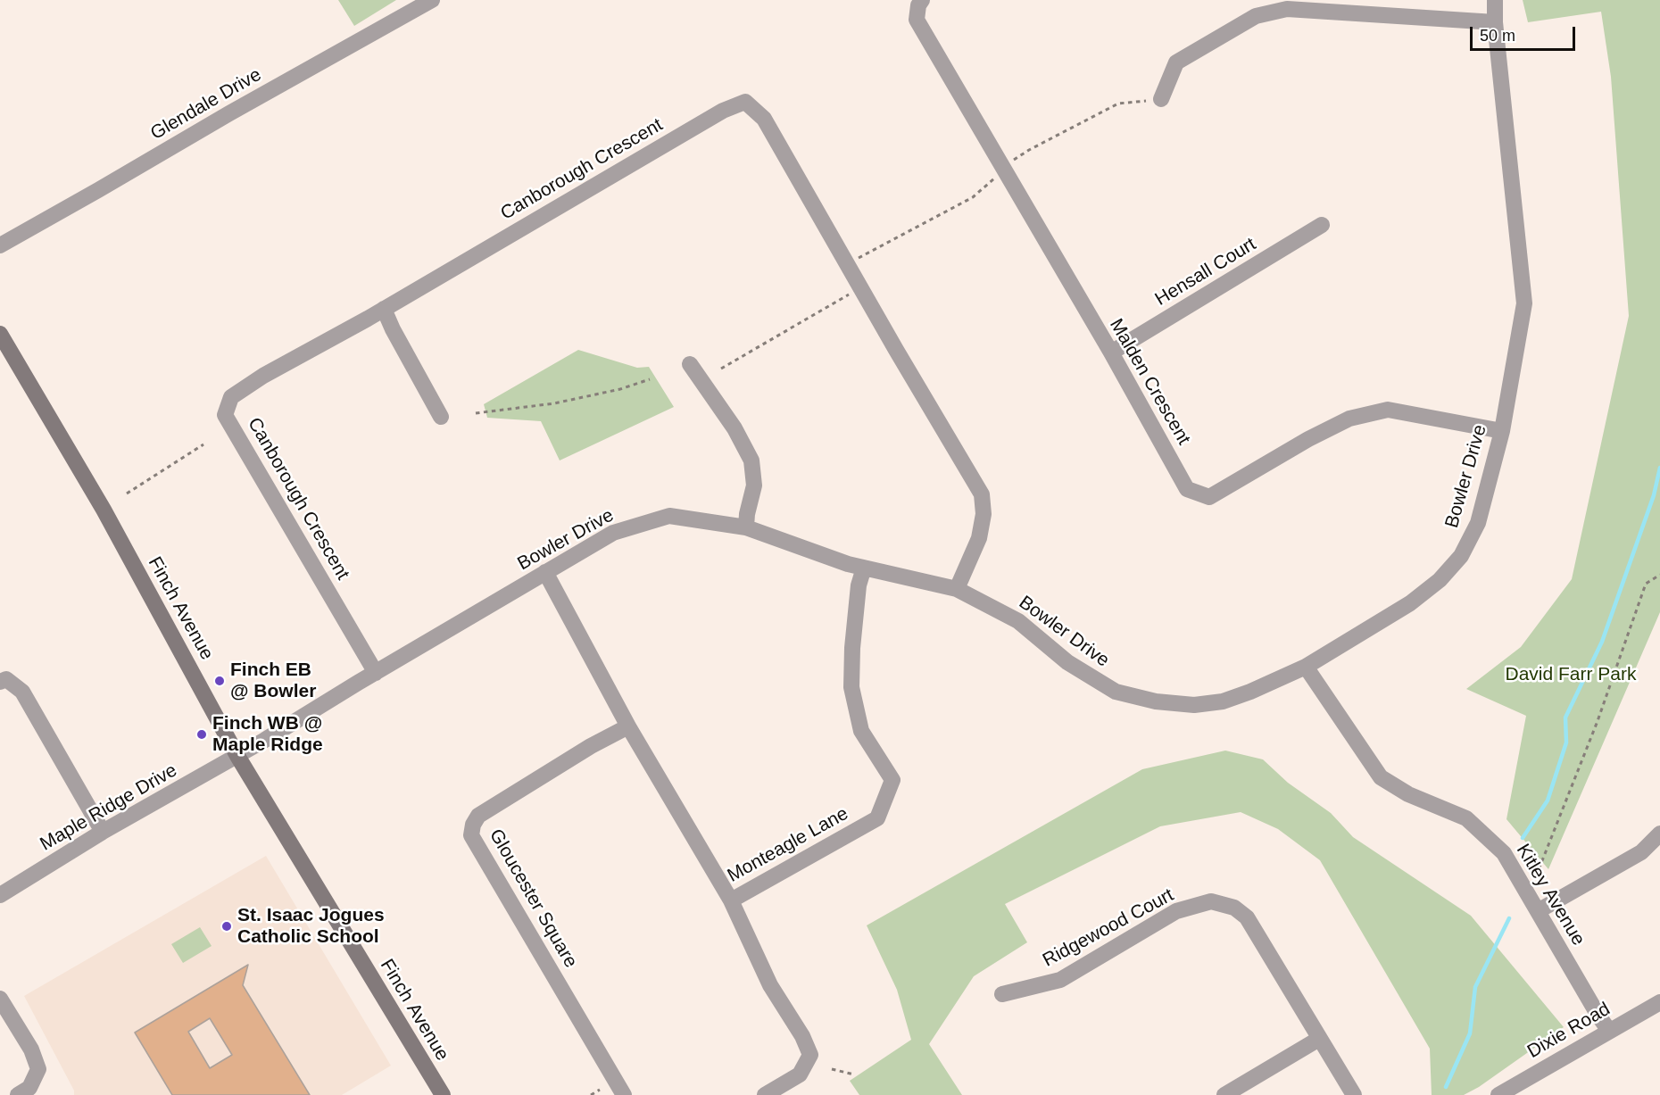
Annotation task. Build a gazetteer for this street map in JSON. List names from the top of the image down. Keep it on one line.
{"streets":{"main road":["Finch Avenue"],"street":["Glendale Drive","Canborough Crescent","Hensall Court","Malden Crescent","Bowler Drive","Maple Ridge Drive","Monteagle Lane","Kitley Avenue","Gloucester Square","Ridgewood Court","Dixie Road"]},"crossings":[["Canborough Crescent","Bowler Drive"],["Hensall Court","Malden Crescent"],["Malden Crescent","Bowler Drive"],["Bowler Drive","Finch Avenue"],["Bowler Drive","Maple Ridge Drive"],["Bowler Drive","Monteagle Lane"],["Bowler Drive","Kitley Avenue"],["Finch Avenue","Maple Ridge Drive"],["Monteagle Lane","Gloucester Square"],["Kitley Avenue","Dixie Road"]],"parks":["David Farr Park"],"places":["Finch EB @ Bowler","Finch WB @ Maple Ridge","St. Isaac Jogues Catholic School"],"scale_bar":"50 m"}
